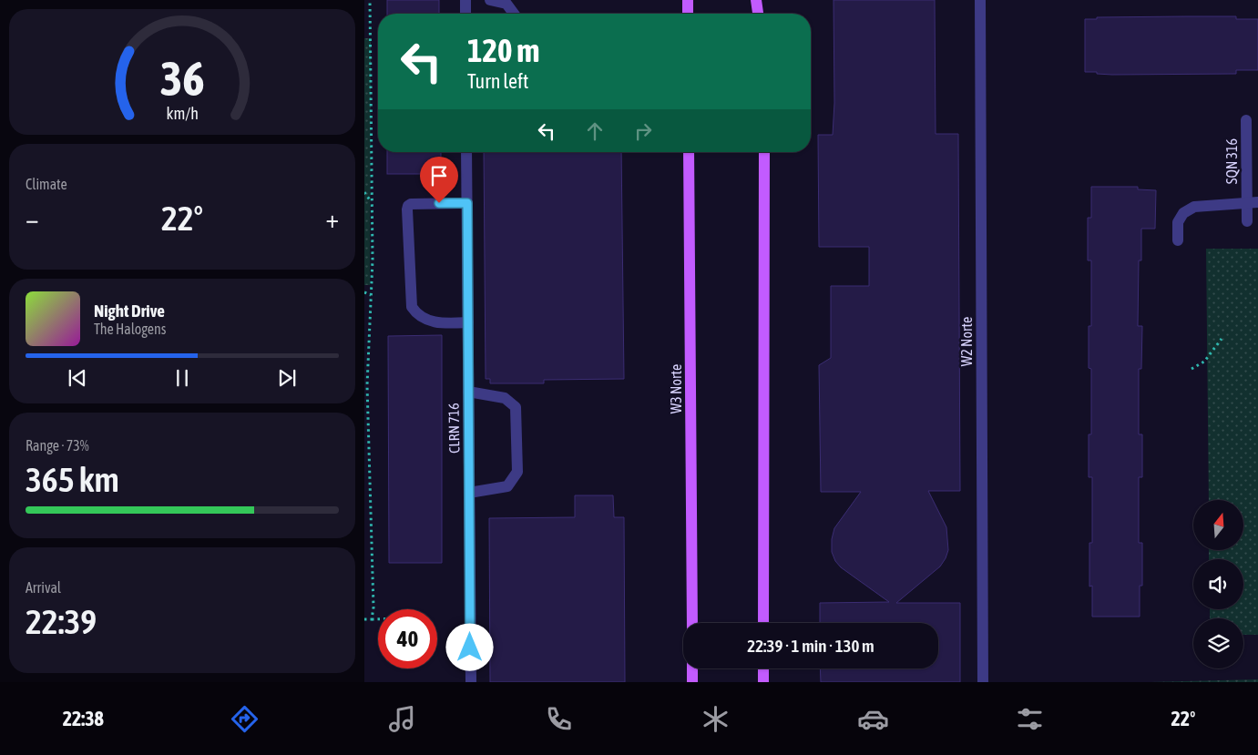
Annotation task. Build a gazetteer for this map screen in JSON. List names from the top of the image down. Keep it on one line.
{"streets":{"main road":["W3 Norte"],"street":["SQN 316","W2 Norte","CLRN 716"]},"north":"top","page":{"turn":["120 m","Turn left"],"tile":["Climate",["Range · 73%","365 km"],["Arrival","22:39"]],"heat":["−","22°","+"],"song":["Night Drive","The Halogens"],"limit":"40","trip":"22:39 · 1 min · 130 m","tabs":["22:38","22°"],"gauge":["36","km/h"]}}
